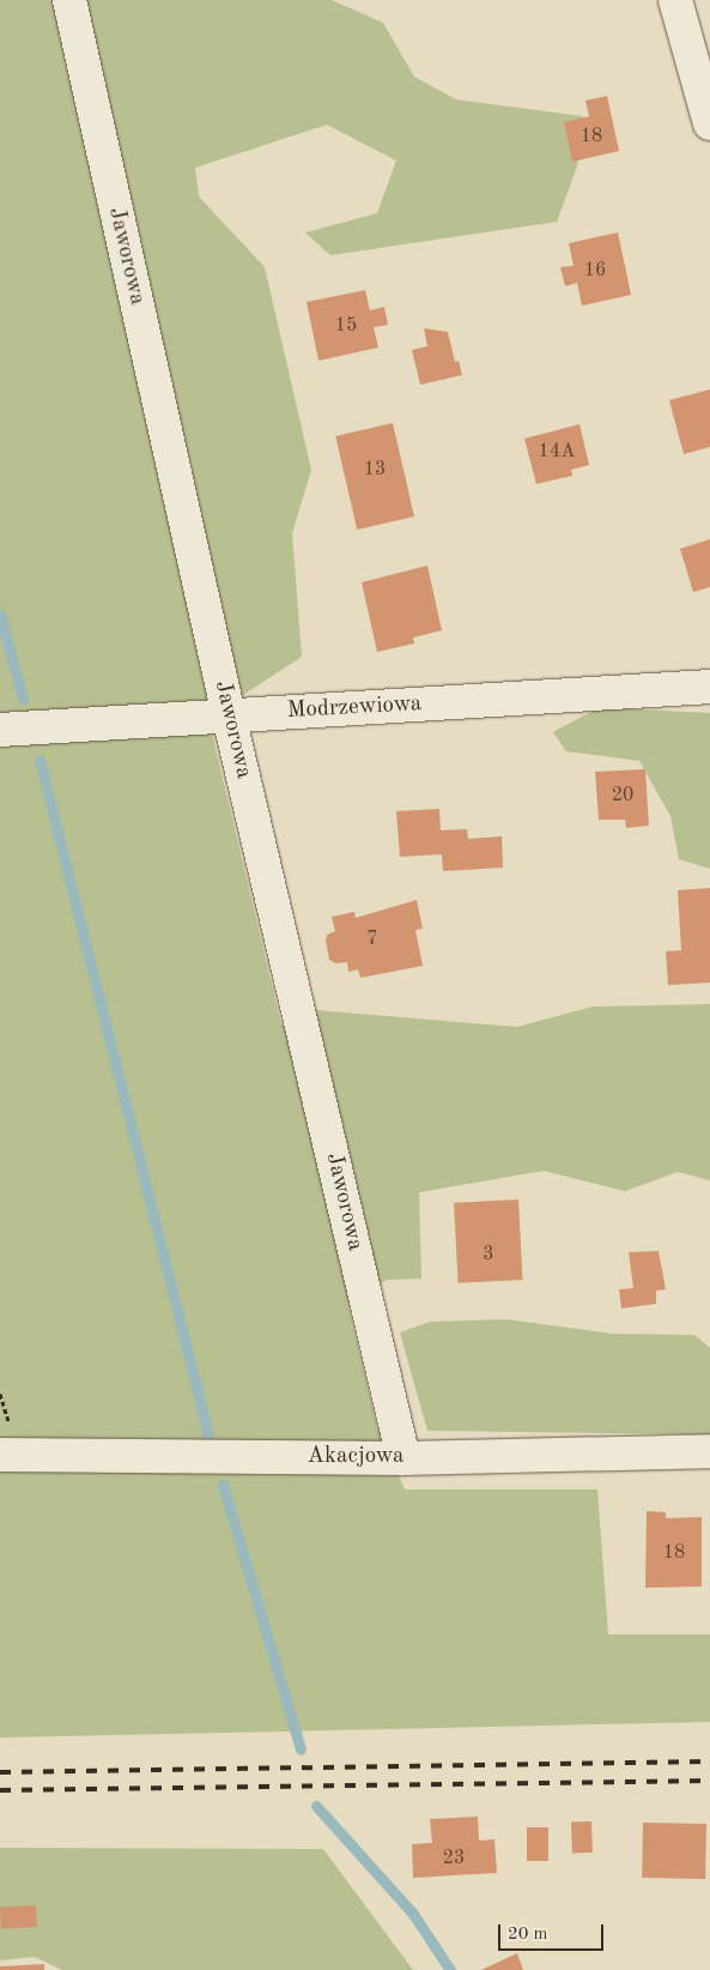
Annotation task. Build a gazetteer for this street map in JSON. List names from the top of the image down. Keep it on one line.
{"streets":{"street":["Jaworowa","Modrzewiowa","Akacjowa"]},"crossings":[["Jaworowa","Modrzewiowa"],["Jaworowa","Akacjowa"]],"house_numbers":["18","16","15","14A","13","20","7","3","18","23"],"scale_bar":"20 m"}
